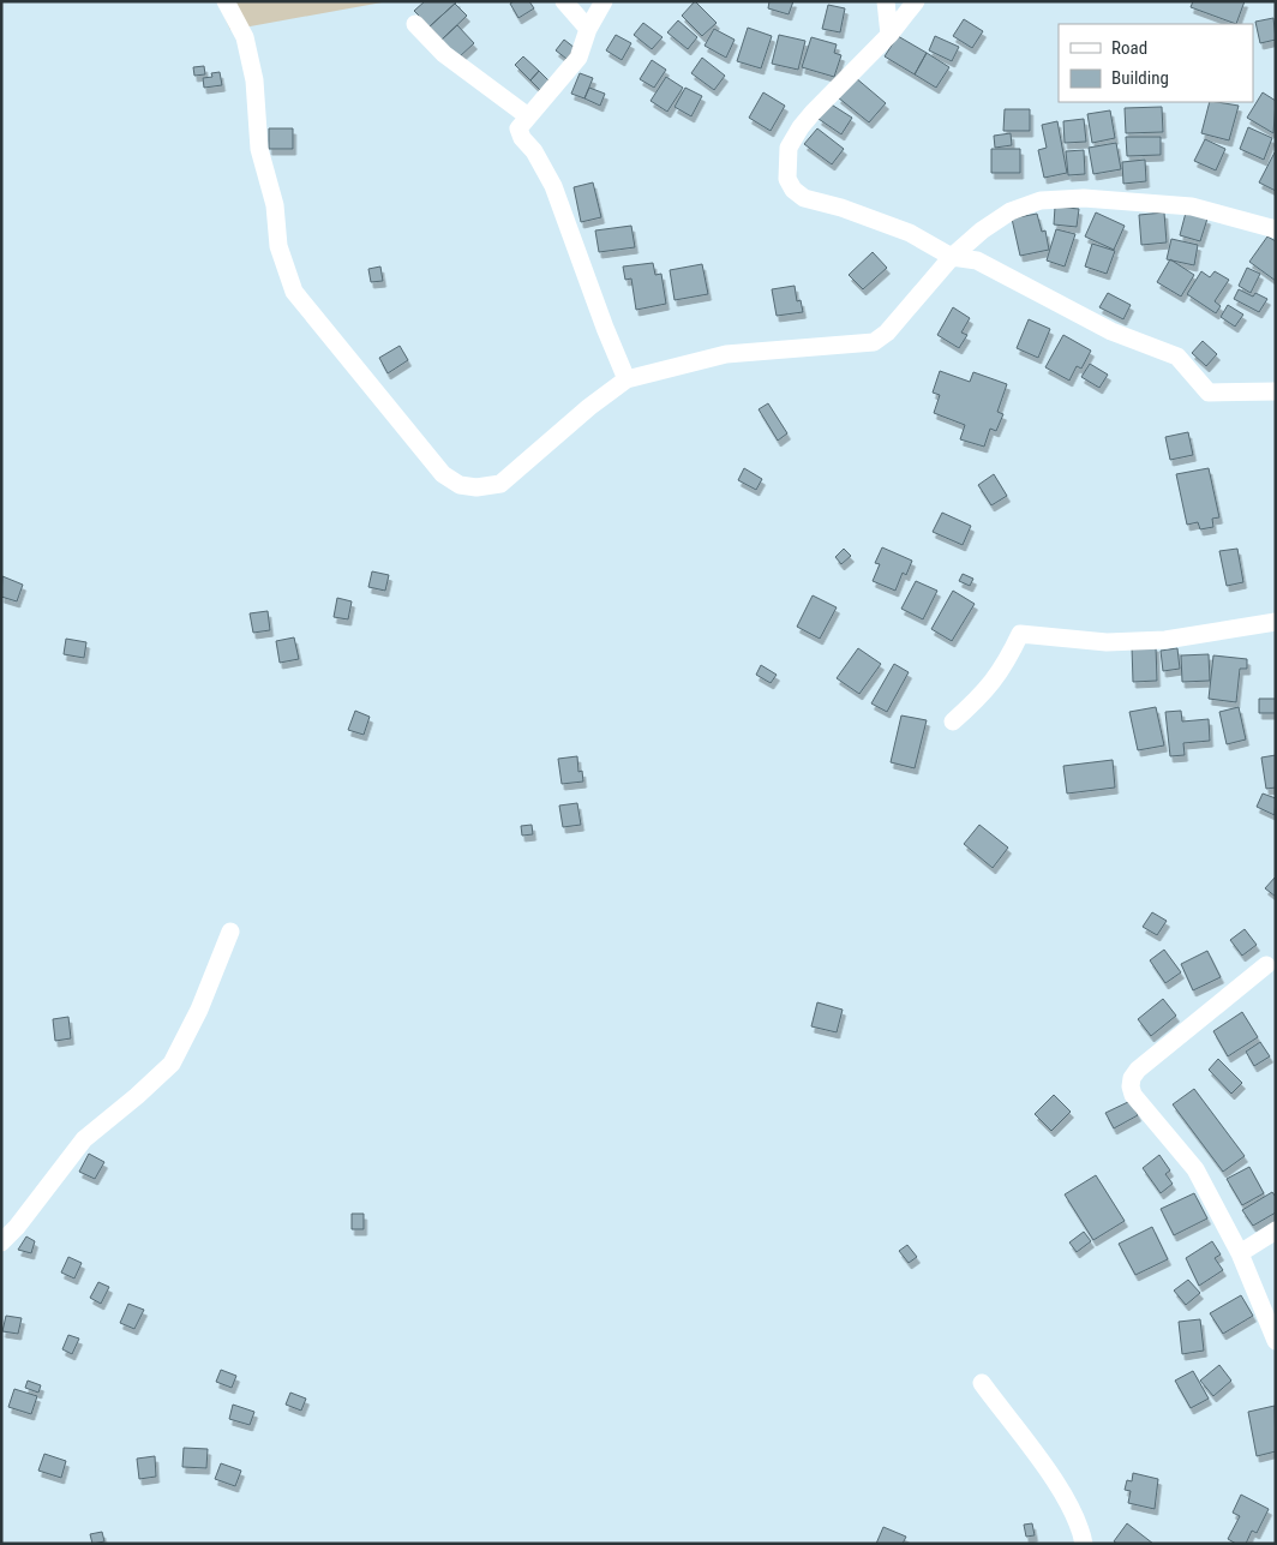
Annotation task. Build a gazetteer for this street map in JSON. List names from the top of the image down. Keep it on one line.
{"legend":["Road","Building"]}
